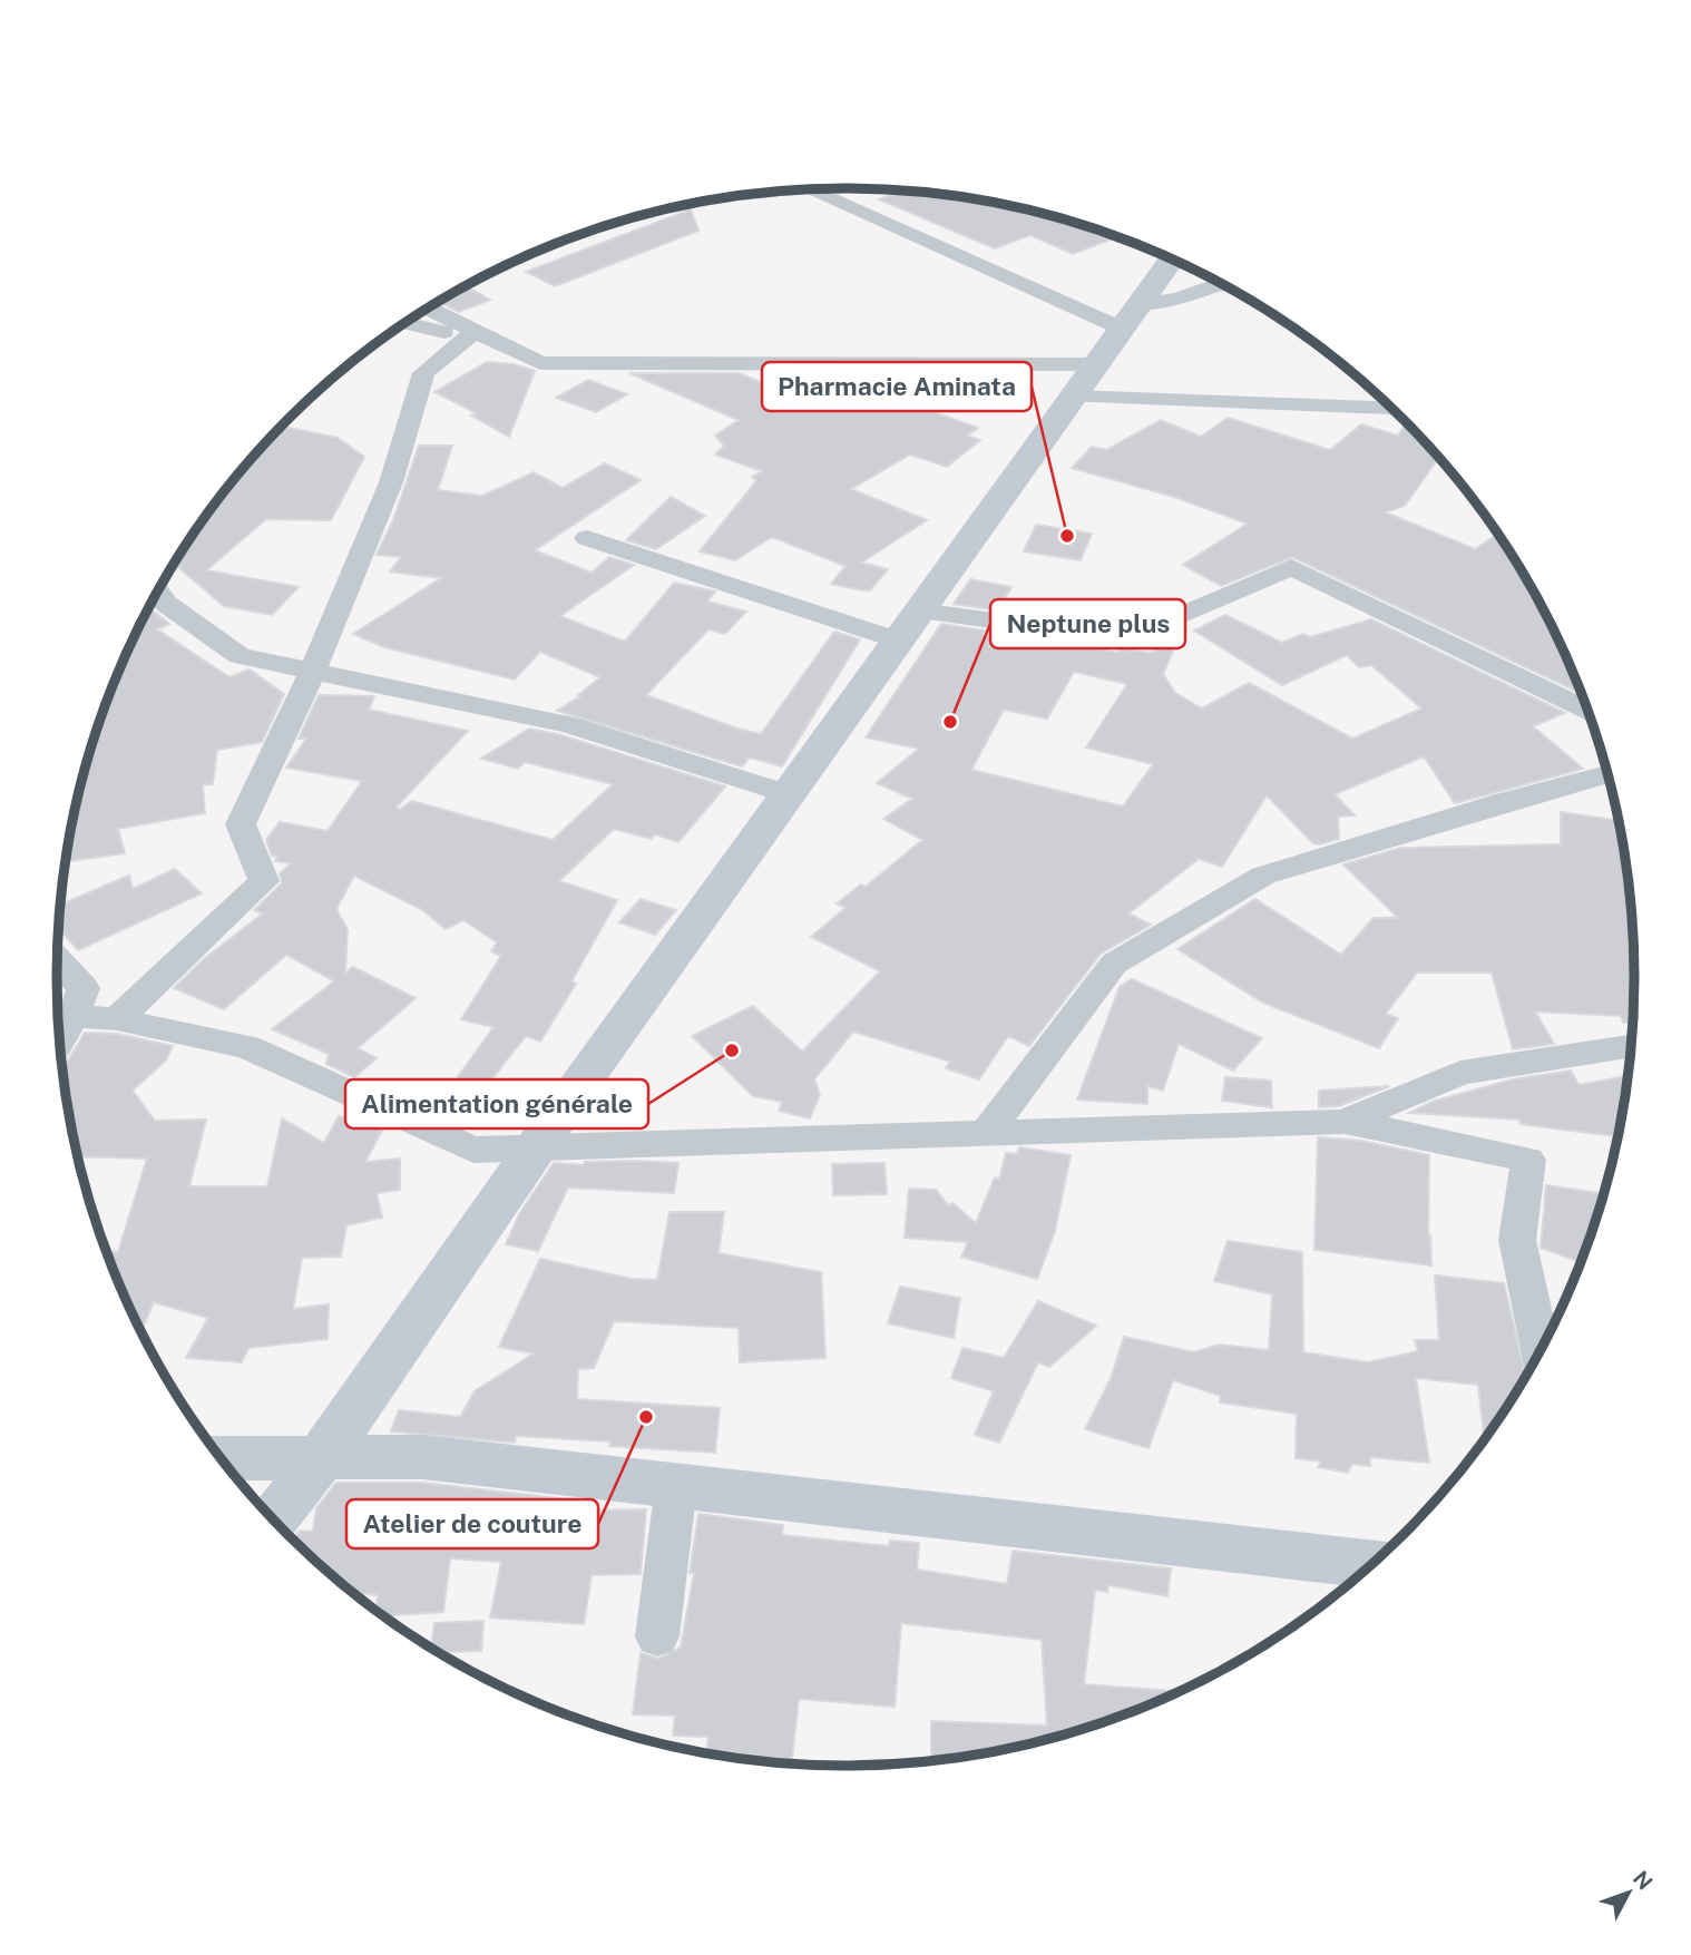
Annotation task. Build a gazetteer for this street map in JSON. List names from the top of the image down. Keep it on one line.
{"places":["Pharmacie Aminata","Neptune plus","Alimentation générale","Atelier de couture"],"north":"top right"}
